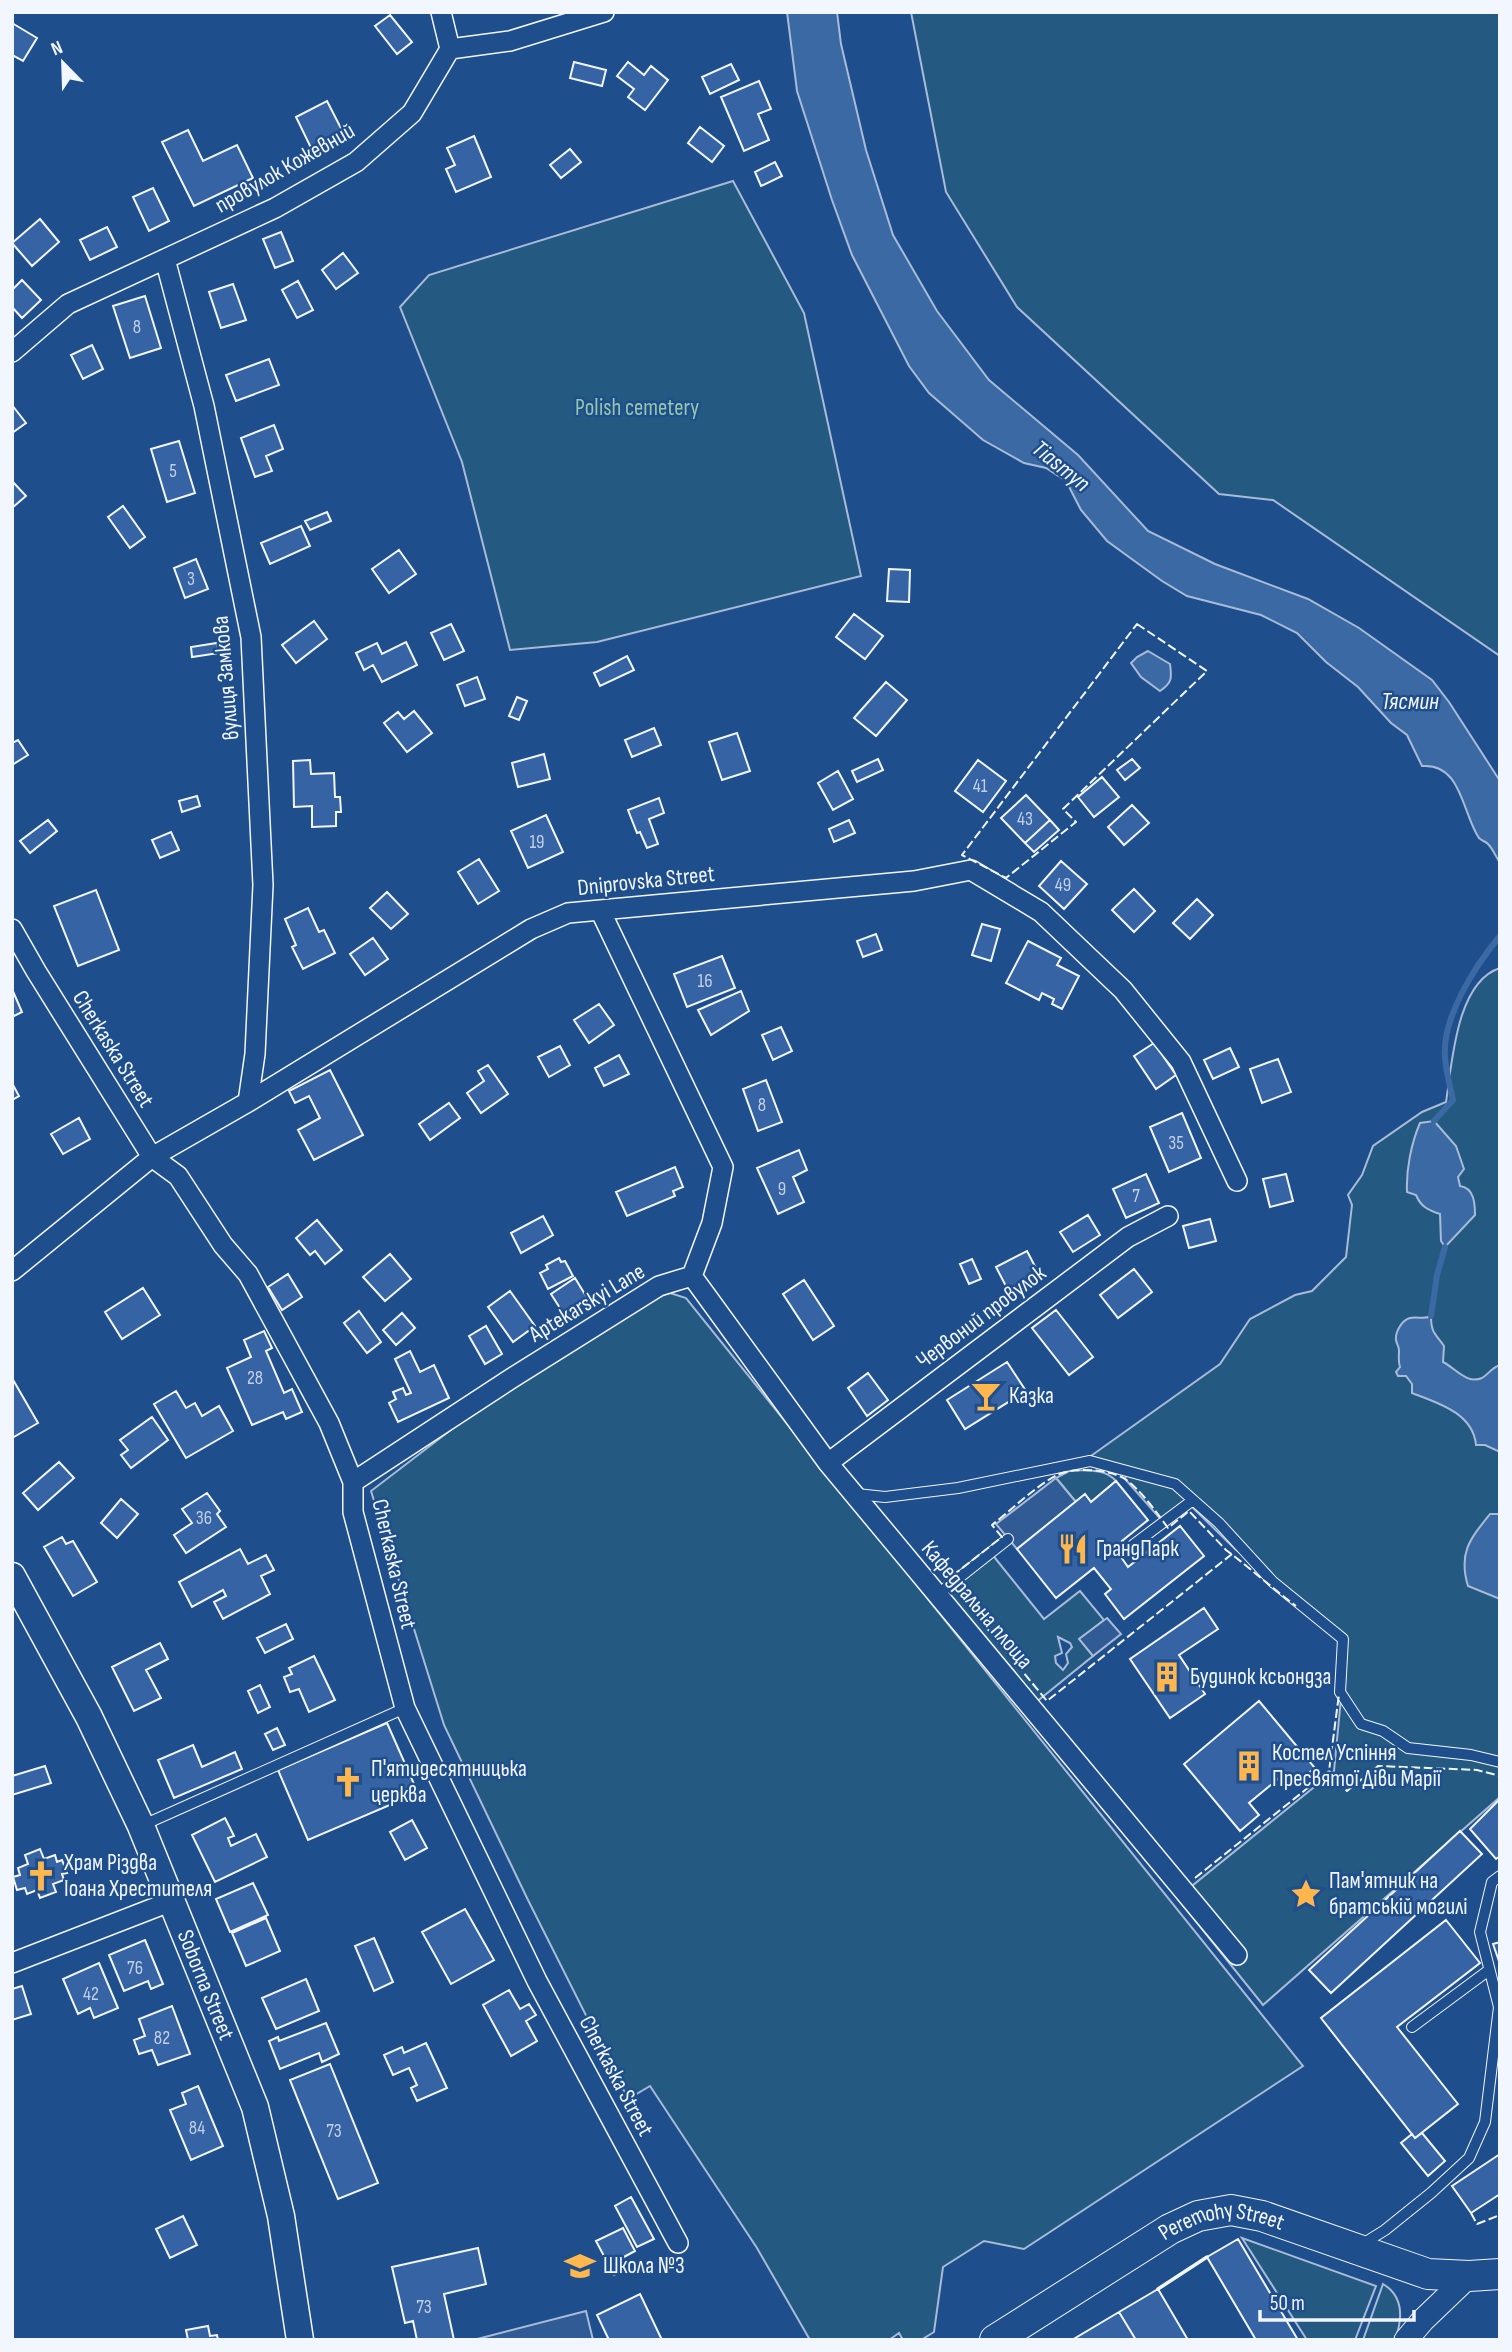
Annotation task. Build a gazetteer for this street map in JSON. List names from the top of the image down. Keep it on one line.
{"streets":{"main road":["Soborna Street","Peremohy Street"],"street":["провулок Кожевний","вулиця Замкова","Dniprovska Street","Cherkaska Street","Aptekarskyi Lane","Червоний провулок","Кафедральна площа"]},"crossings":[["провулок Кожевний","вулиця Замкова"],["вулиця Замкова","Dniprovska Street"],["Dniprovska Street","Cherkaska Street"],["Cherkaska Street","Aptekarskyi Lane"],["Aptekarskyi Lane","Кафедральна площа"],["Червоний провулок","Кафедральна площа"]],"water":["Tiasmyn","Тясмин"],"parks":["Polish cemetery"],"places":{"bar":["Казка"],"restaurant":["ГрандПарк"],"building":["Будинок ксьондза","Костел Успіння Пресвятої Діви Марії"],"church":["П'ятидесятницька церква","Храм Різдва Іоана Хрестителя"],"place":["Пам'ятник на братській могилі"],"school or university":["Школа №3"]},"house_numbers":["8","5","3","41","43","19","49","16","8","35","9","7","28","36","76","42","82","84","73","73"],"scale_bar":"50 m","north":"top left"}
